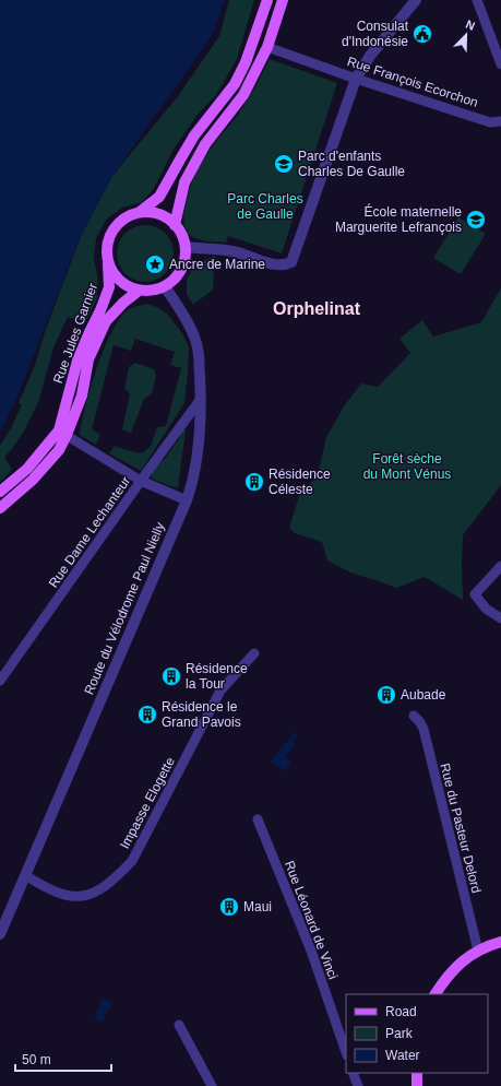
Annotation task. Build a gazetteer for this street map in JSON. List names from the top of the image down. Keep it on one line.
{"streets":{"main road":["Rue Jules Garnier"],"street":["Rue François Ecorchon","Rue Dame Lechanteur","Route du Vélodrome Paul Nielly","Impasse Elogette","Rue du Pasteur Delord","Rue Léonard de Vinci"]},"crossings":[["Rue Jules Garnier","Route du Vélodrome Paul Nielly"],["Rue Dame Lechanteur","Route du Vélodrome Paul Nielly"],["Route du Vélodrome Paul Nielly","Impasse Elogette"]],"districts":["Orphelinat"],"parks":["Parc Charles de Gaulle","Forêt sèche du Mont Vénus"],"places":{"public building":["Consulat d'Indonésie"],"school or university":["Parc d'enfants Charles De Gaulle","École maternelle Marguerite Lefrançois"],"place":["Ancre de Marine"],"building":["Résidence Céleste","Résidence la Tour","Aubade","Résidence le Grand Pavois","Maui"]},"legend":["Road","Park","Water"],"scale_bar":"50 m","north":"top right"}
